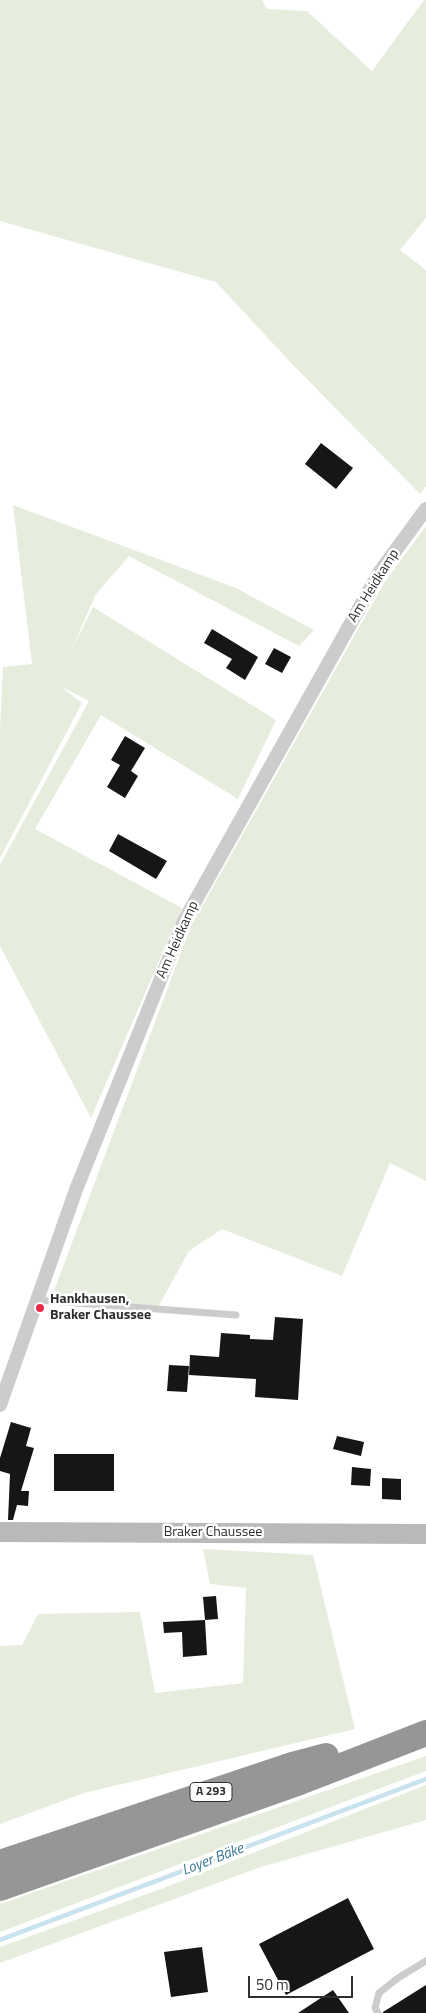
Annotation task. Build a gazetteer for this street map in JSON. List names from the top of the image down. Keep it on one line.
{"streets":{"highway":["A 293"],"street":["Am Heidkamp","Braker Chaussee"]},"water":["Loyer Bäke"],"places":["Hankhausen, Braker Chaussee"],"scale_bar":"50 m"}
